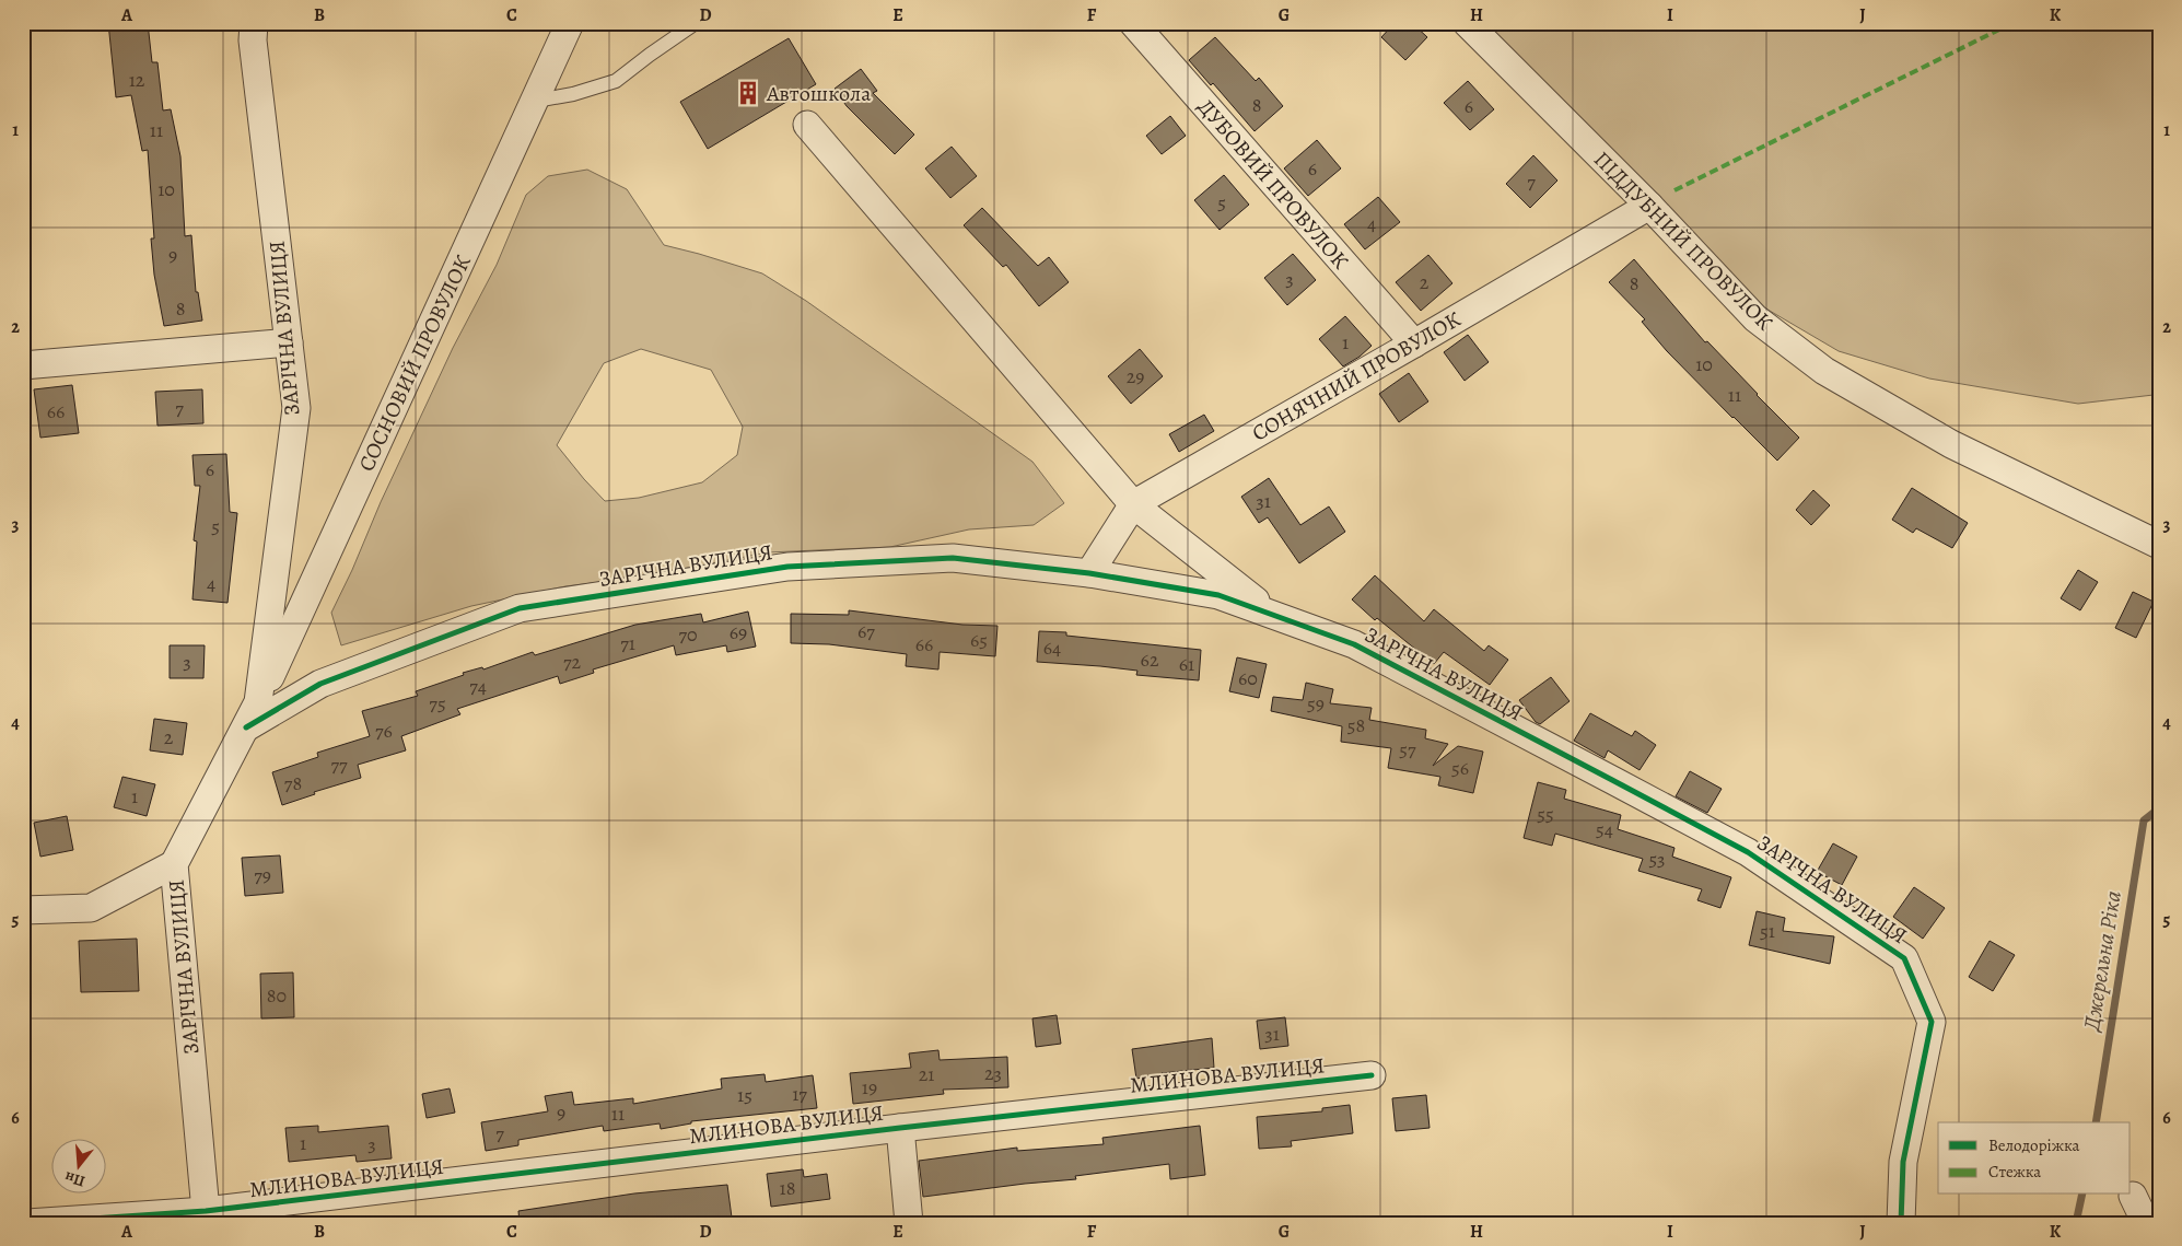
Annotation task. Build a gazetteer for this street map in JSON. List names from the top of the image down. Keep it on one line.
{"streets":{"street":["ДУБОВИЙ ПРОВУЛОК","ПІДДУБНИЙ ПРОВУЛОК","ЗАРІЧНА ВУЛИЦЯ","СОСНОВИЙ ПРОВУЛОК","СОНЯЧНИЙ ПРОВУЛОК","МЛИНОВА ВУЛИЦЯ"]},"crossings":[["ДУБОВИЙ ПРОВУЛОК","СОНЯЧНИЙ ПРОВУЛОК"],["ПІДДУБНИЙ ПРОВУЛОК","СОНЯЧНИЙ ПРОВУЛОК"],["ЗАРІЧНА ВУЛИЦЯ","СОСНОВИЙ ПРОВУЛОК"],["ЗАРІЧНА ВУЛИЦЯ","СОНЯЧНИЙ ПРОВУЛОК"],["ЗАРІЧНА ВУЛИЦЯ","МЛИНОВА ВУЛИЦЯ"]],"water":["Джерельна Ріка"],"places":{"building":["Автошкола"]},"house_numbers":["12","8","6","11","6","7","10","5","4","9","3","2","8","8","1","10","29","11","7","66","6","31","5","4","67","69","70","65","71","66","64","62","3","72","61","60","74","75","59","58","76","2","57","77","56","78","1","55","54","53","79","51","80","31","23","21","19","17","15","9","11","7","1","3","18"],"legend":["Велодоріжка","Стежка"],"north":"bottom","grid":{"columns":["A","B","C","D","E","F","G","H","I","J","K"],"rows":["1","2","3","4","5","6"]}}
